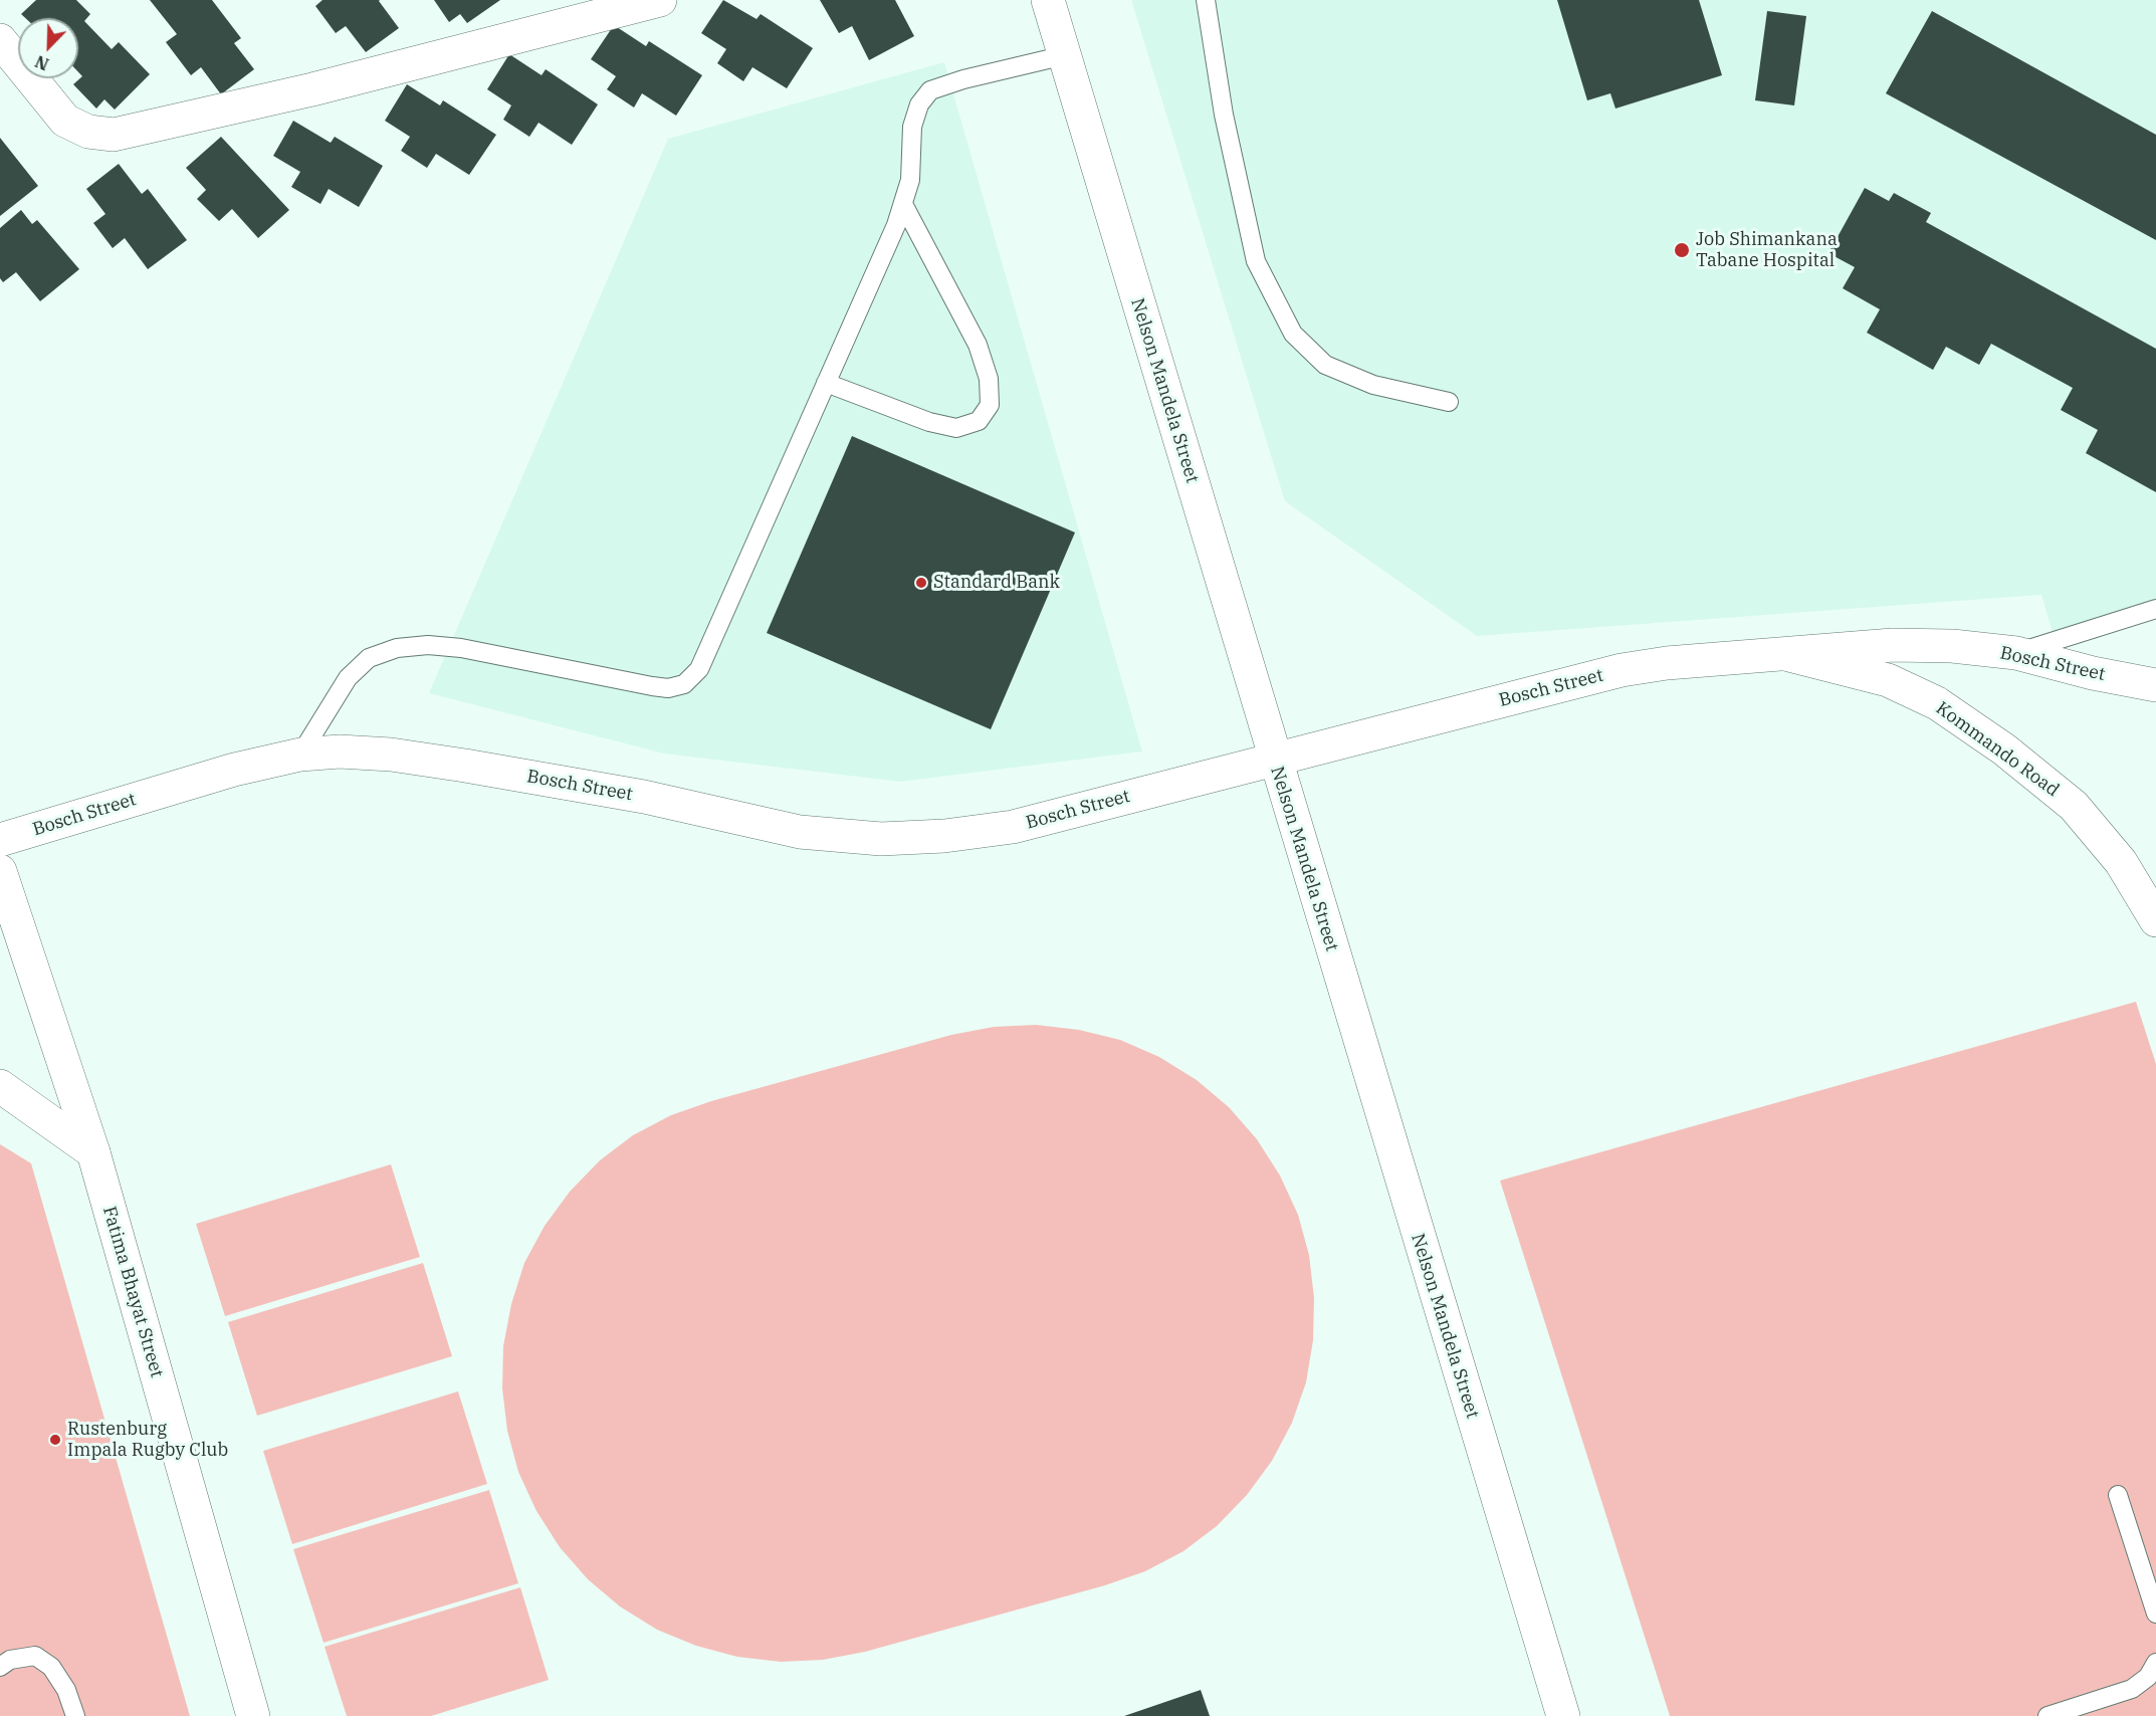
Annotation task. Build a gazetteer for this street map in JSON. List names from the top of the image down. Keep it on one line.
{"streets":{"street":["Nelson Mandela Street","Bosch Street","Kommando Road","Fatima Bhayat Street"]},"crossings":[["Nelson Mandela Street","Bosch Street"],["Bosch Street","Kommando Road"]],"places":["Job Shimankana Tabane Hospital","Standard Bank","Rustenburg Impala Rugby Club"],"north":"bottom left"}
